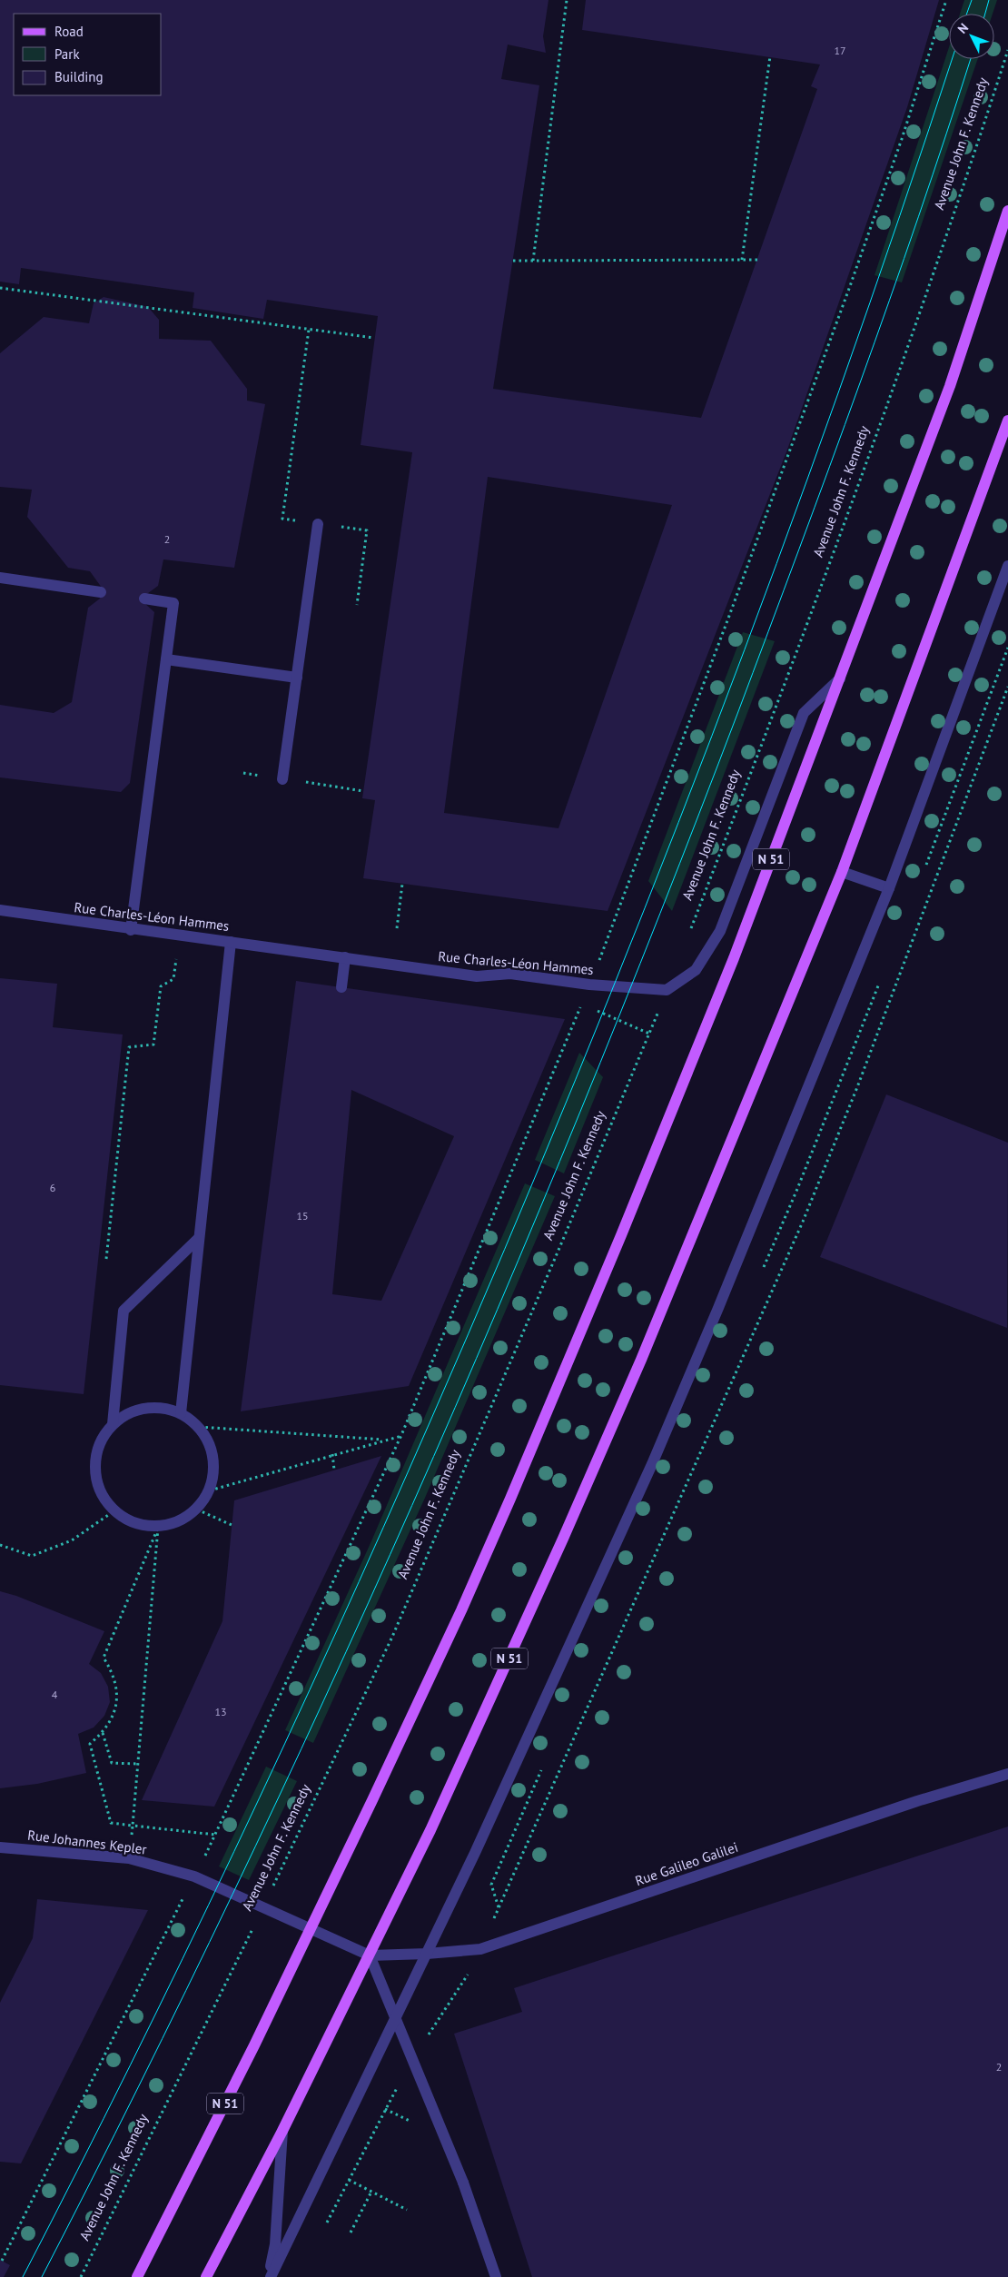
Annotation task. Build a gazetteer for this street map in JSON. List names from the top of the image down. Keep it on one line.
{"streets":{"main road":["N 51"],"street":["Rue Charles-Léon Hammes","Rue Johannes Kepler","Rue Galileo Galilei"],"path":["Avenue John F. Kennedy"]},"crossings":[["Avenue John F. Kennedy","Rue Charles-Léon Hammes"],["Avenue John F. Kennedy","Rue Johannes Kepler"],["N 51","Rue Johannes Kepler"],["N 51","Rue Galileo Galilei"],["Rue Johannes Kepler","Rue Galileo Galilei"]],"house_numbers":["17","2","6","15","4","13","2"],"legend":["Road","Park","Building"],"north":"top left"}
